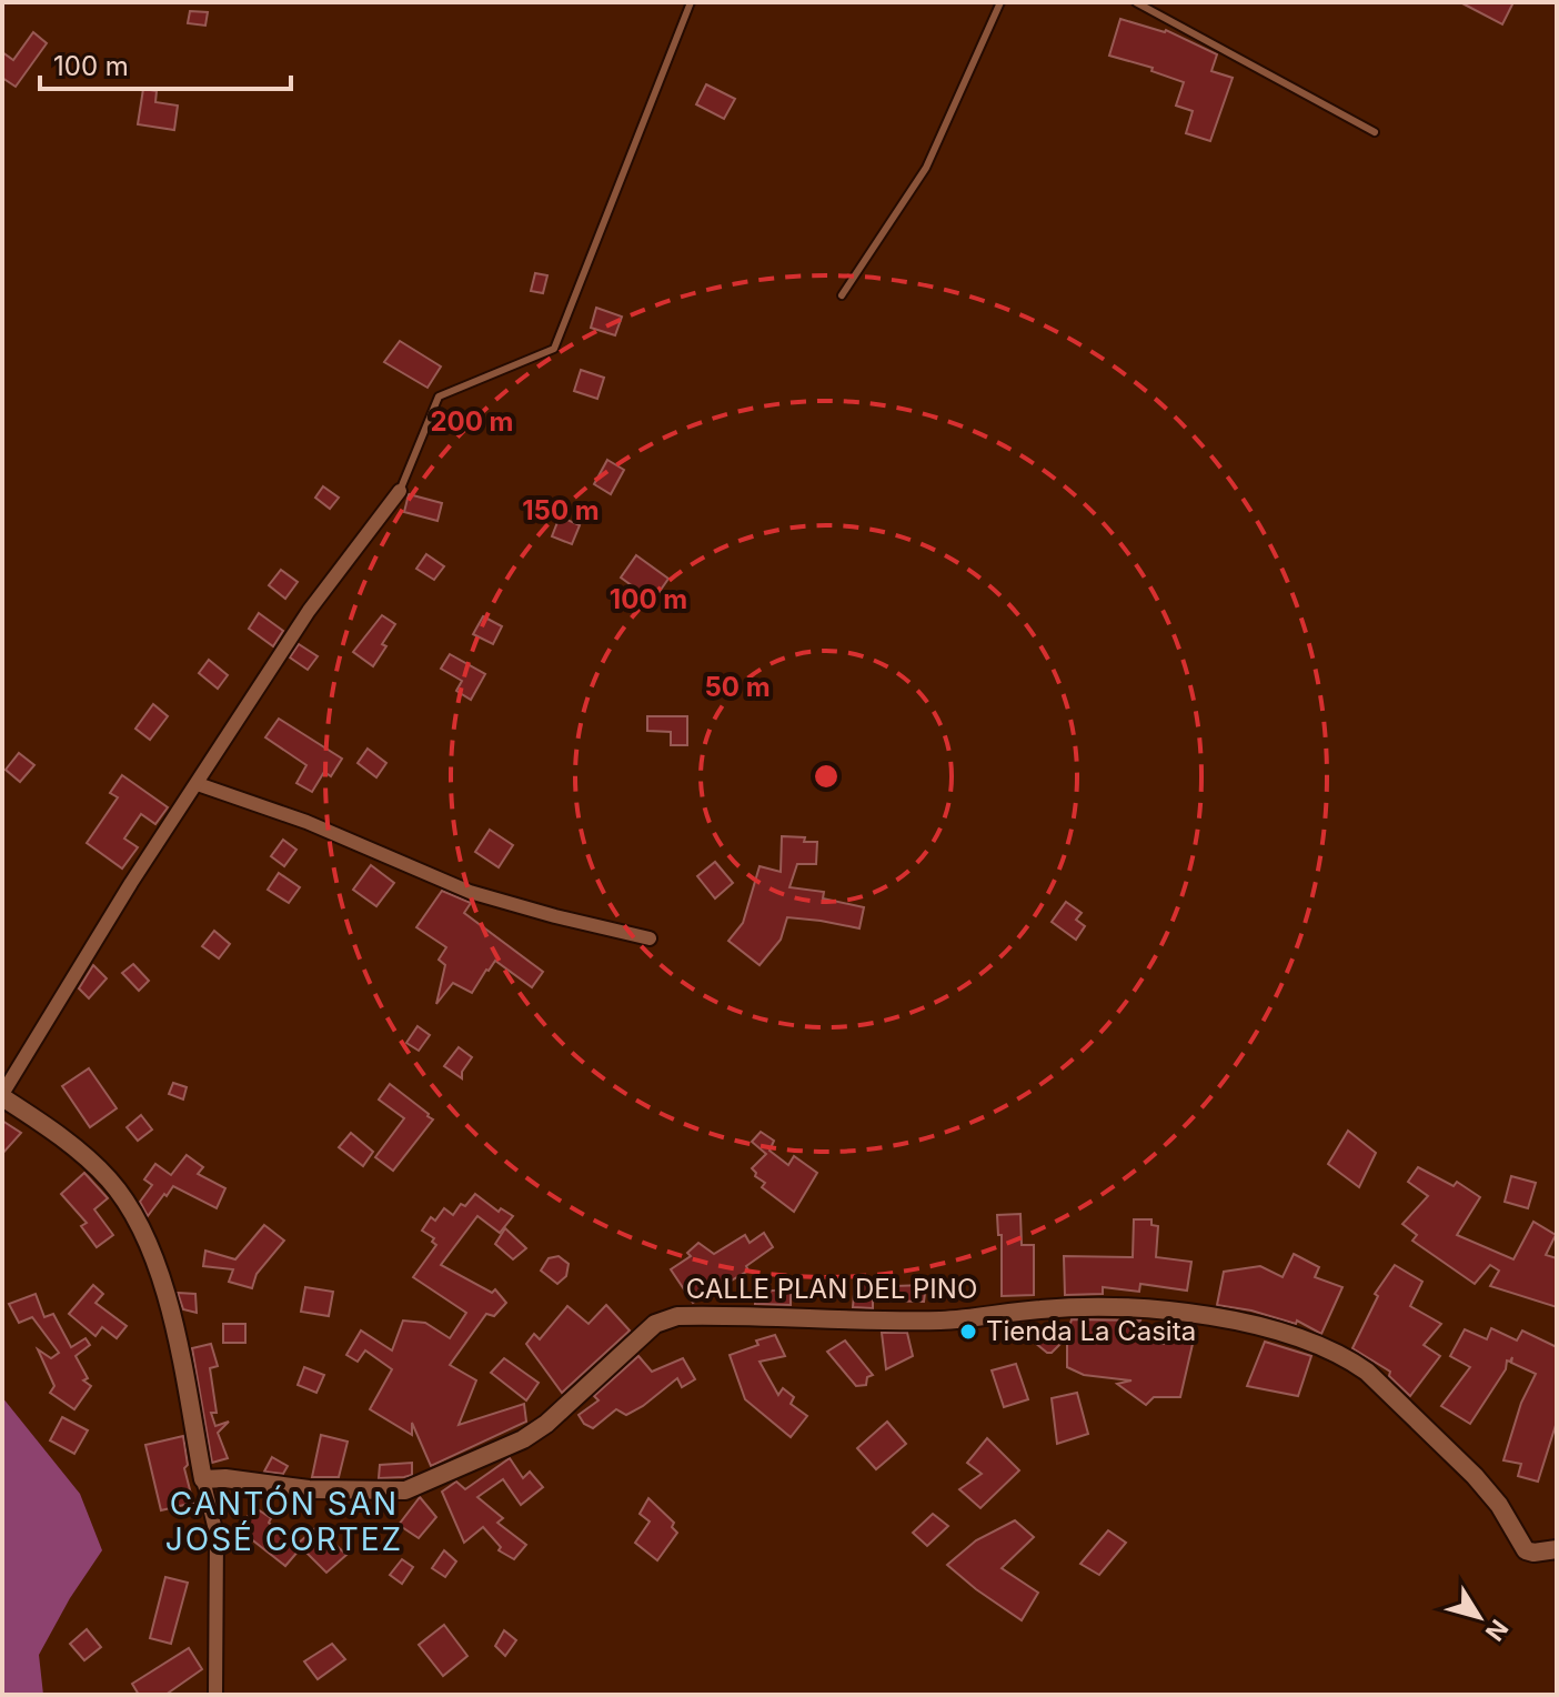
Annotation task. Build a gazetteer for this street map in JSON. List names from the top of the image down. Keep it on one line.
{"streets":{"street":["CALLE PLAN DEL PINO"]},"districts":["CANTÓN SAN JOSÉ CORTEZ"],"places":["Tienda La Casita"],"scale_bar":"100 m","north":"bottom right","rings":["200 m","150 m","100 m","50 m"]}
